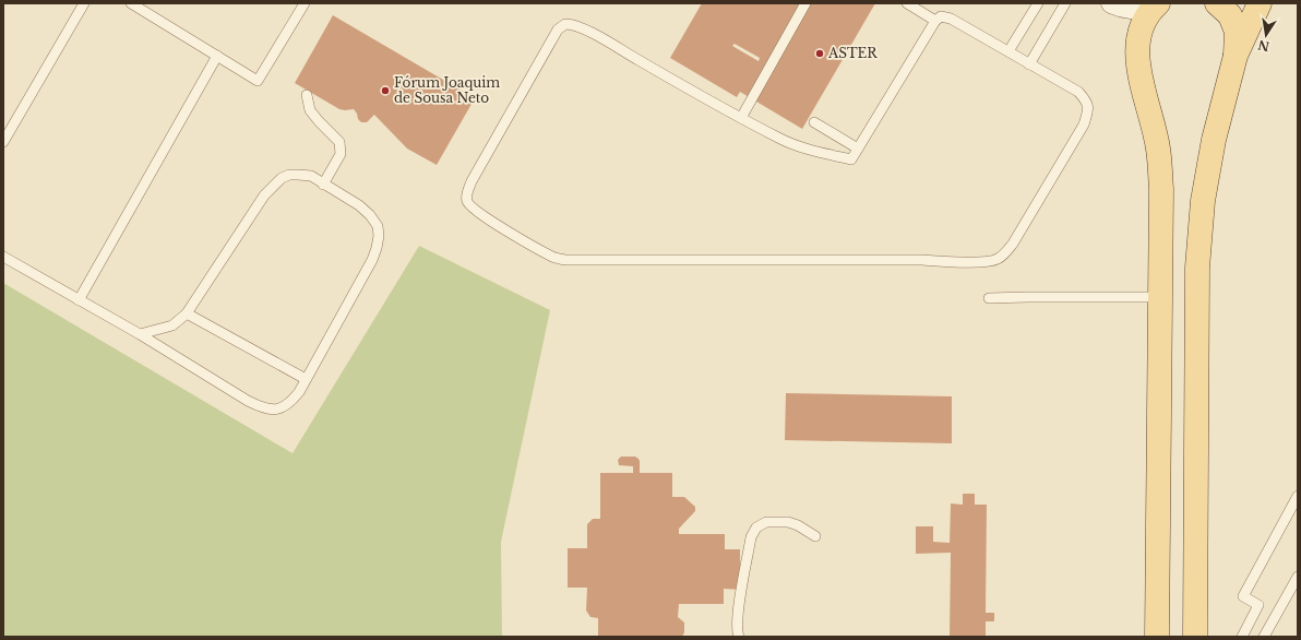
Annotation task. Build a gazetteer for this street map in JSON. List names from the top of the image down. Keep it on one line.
{"places":["ASTER","Fórum Joaquim de Sousa Neto"],"north":"bottom"}
